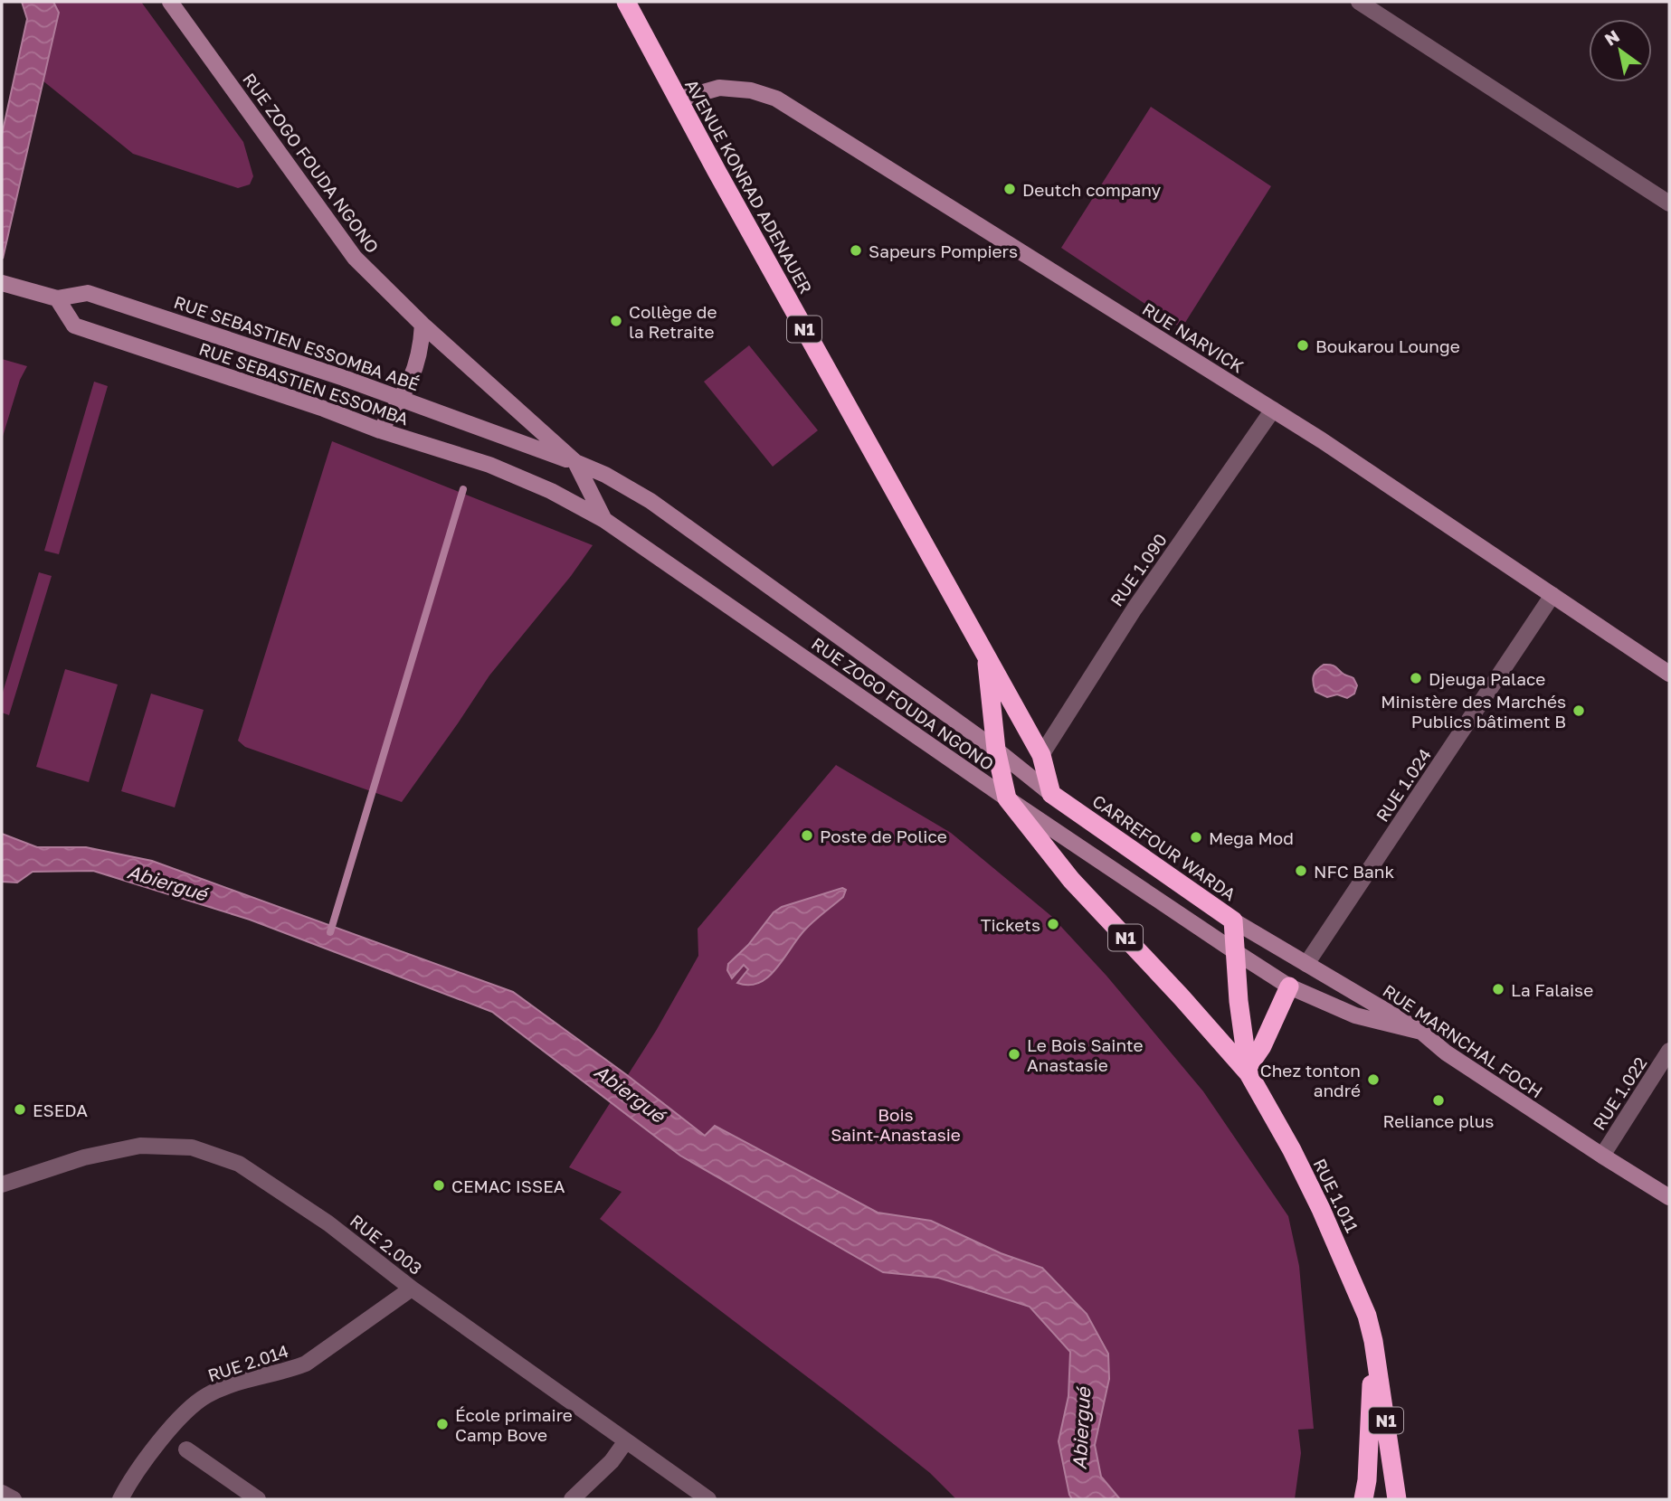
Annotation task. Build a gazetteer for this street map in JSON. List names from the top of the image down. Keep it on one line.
{"streets":{"highway":["AVENUE KONRAD ADENAUER","N1","CARREFOUR WARDA","RUE 1.011"],"main road":["RUE ZOGO FOUDA NGONO","RUE NARVICK","RUE SEBASTIEN ESSOMBA ABÉ","RUE SEBASTIEN ESSOMBA","RUE MARNCHAL FOCH"],"street":["RUE 1.090","RUE 1.024","RUE 1.022","RUE 2.003","RUE 2.014"]},"crossings":[["RUE ZOGO FOUDA NGONO","AVENUE KONRAD ADENAUER"],["RUE ZOGO FOUDA NGONO","N1"],["RUE ZOGO FOUDA NGONO","RUE SEBASTIEN ESSOMBA ABÉ"],["RUE ZOGO FOUDA NGONO","RUE SEBASTIEN ESSOMBA"],["RUE ZOGO FOUDA NGONO","CARREFOUR WARDA"],["RUE ZOGO FOUDA NGONO","RUE MARNCHAL FOCH"],["AVENUE KONRAD ADENAUER","N1"],["AVENUE KONRAD ADENAUER","RUE NARVICK"],["AVENUE KONRAD ADENAUER","RUE 1.090"],["AVENUE KONRAD ADENAUER","CARREFOUR WARDA"],["N1","CARREFOUR WARDA"],["N1","RUE 1.011"],["RUE NARVICK","RUE 1.090"],["RUE NARVICK","RUE 1.024"],["RUE SEBASTIEN ESSOMBA ABÉ","RUE SEBASTIEN ESSOMBA"],["RUE 1.024","RUE MARNCHAL FOCH"],["CARREFOUR WARDA","RUE MARNCHAL FOCH"],["CARREFOUR WARDA","RUE 1.011"],["RUE MARNCHAL FOCH","RUE 1.022"],["RUE 2.003","RUE 2.014"]],"water":["Abiergué"],"parks":["Bois Saint-Anastasie"],"places":["Deutch company","Sapeurs Pompiers","Collège de la Retraite","Boukarou Lounge","Djeuga Palace","Ministère des Marchés Publics bâtiment B","Poste de Police","Mega Mod","NFC Bank","Tickets","La Falaise","Le Bois Sainte Anastasie","Chez tonton andré","Reliance plus","ESEDA","CEMAC ISSEA","École primaire Camp Bove"],"north":"top left"}
